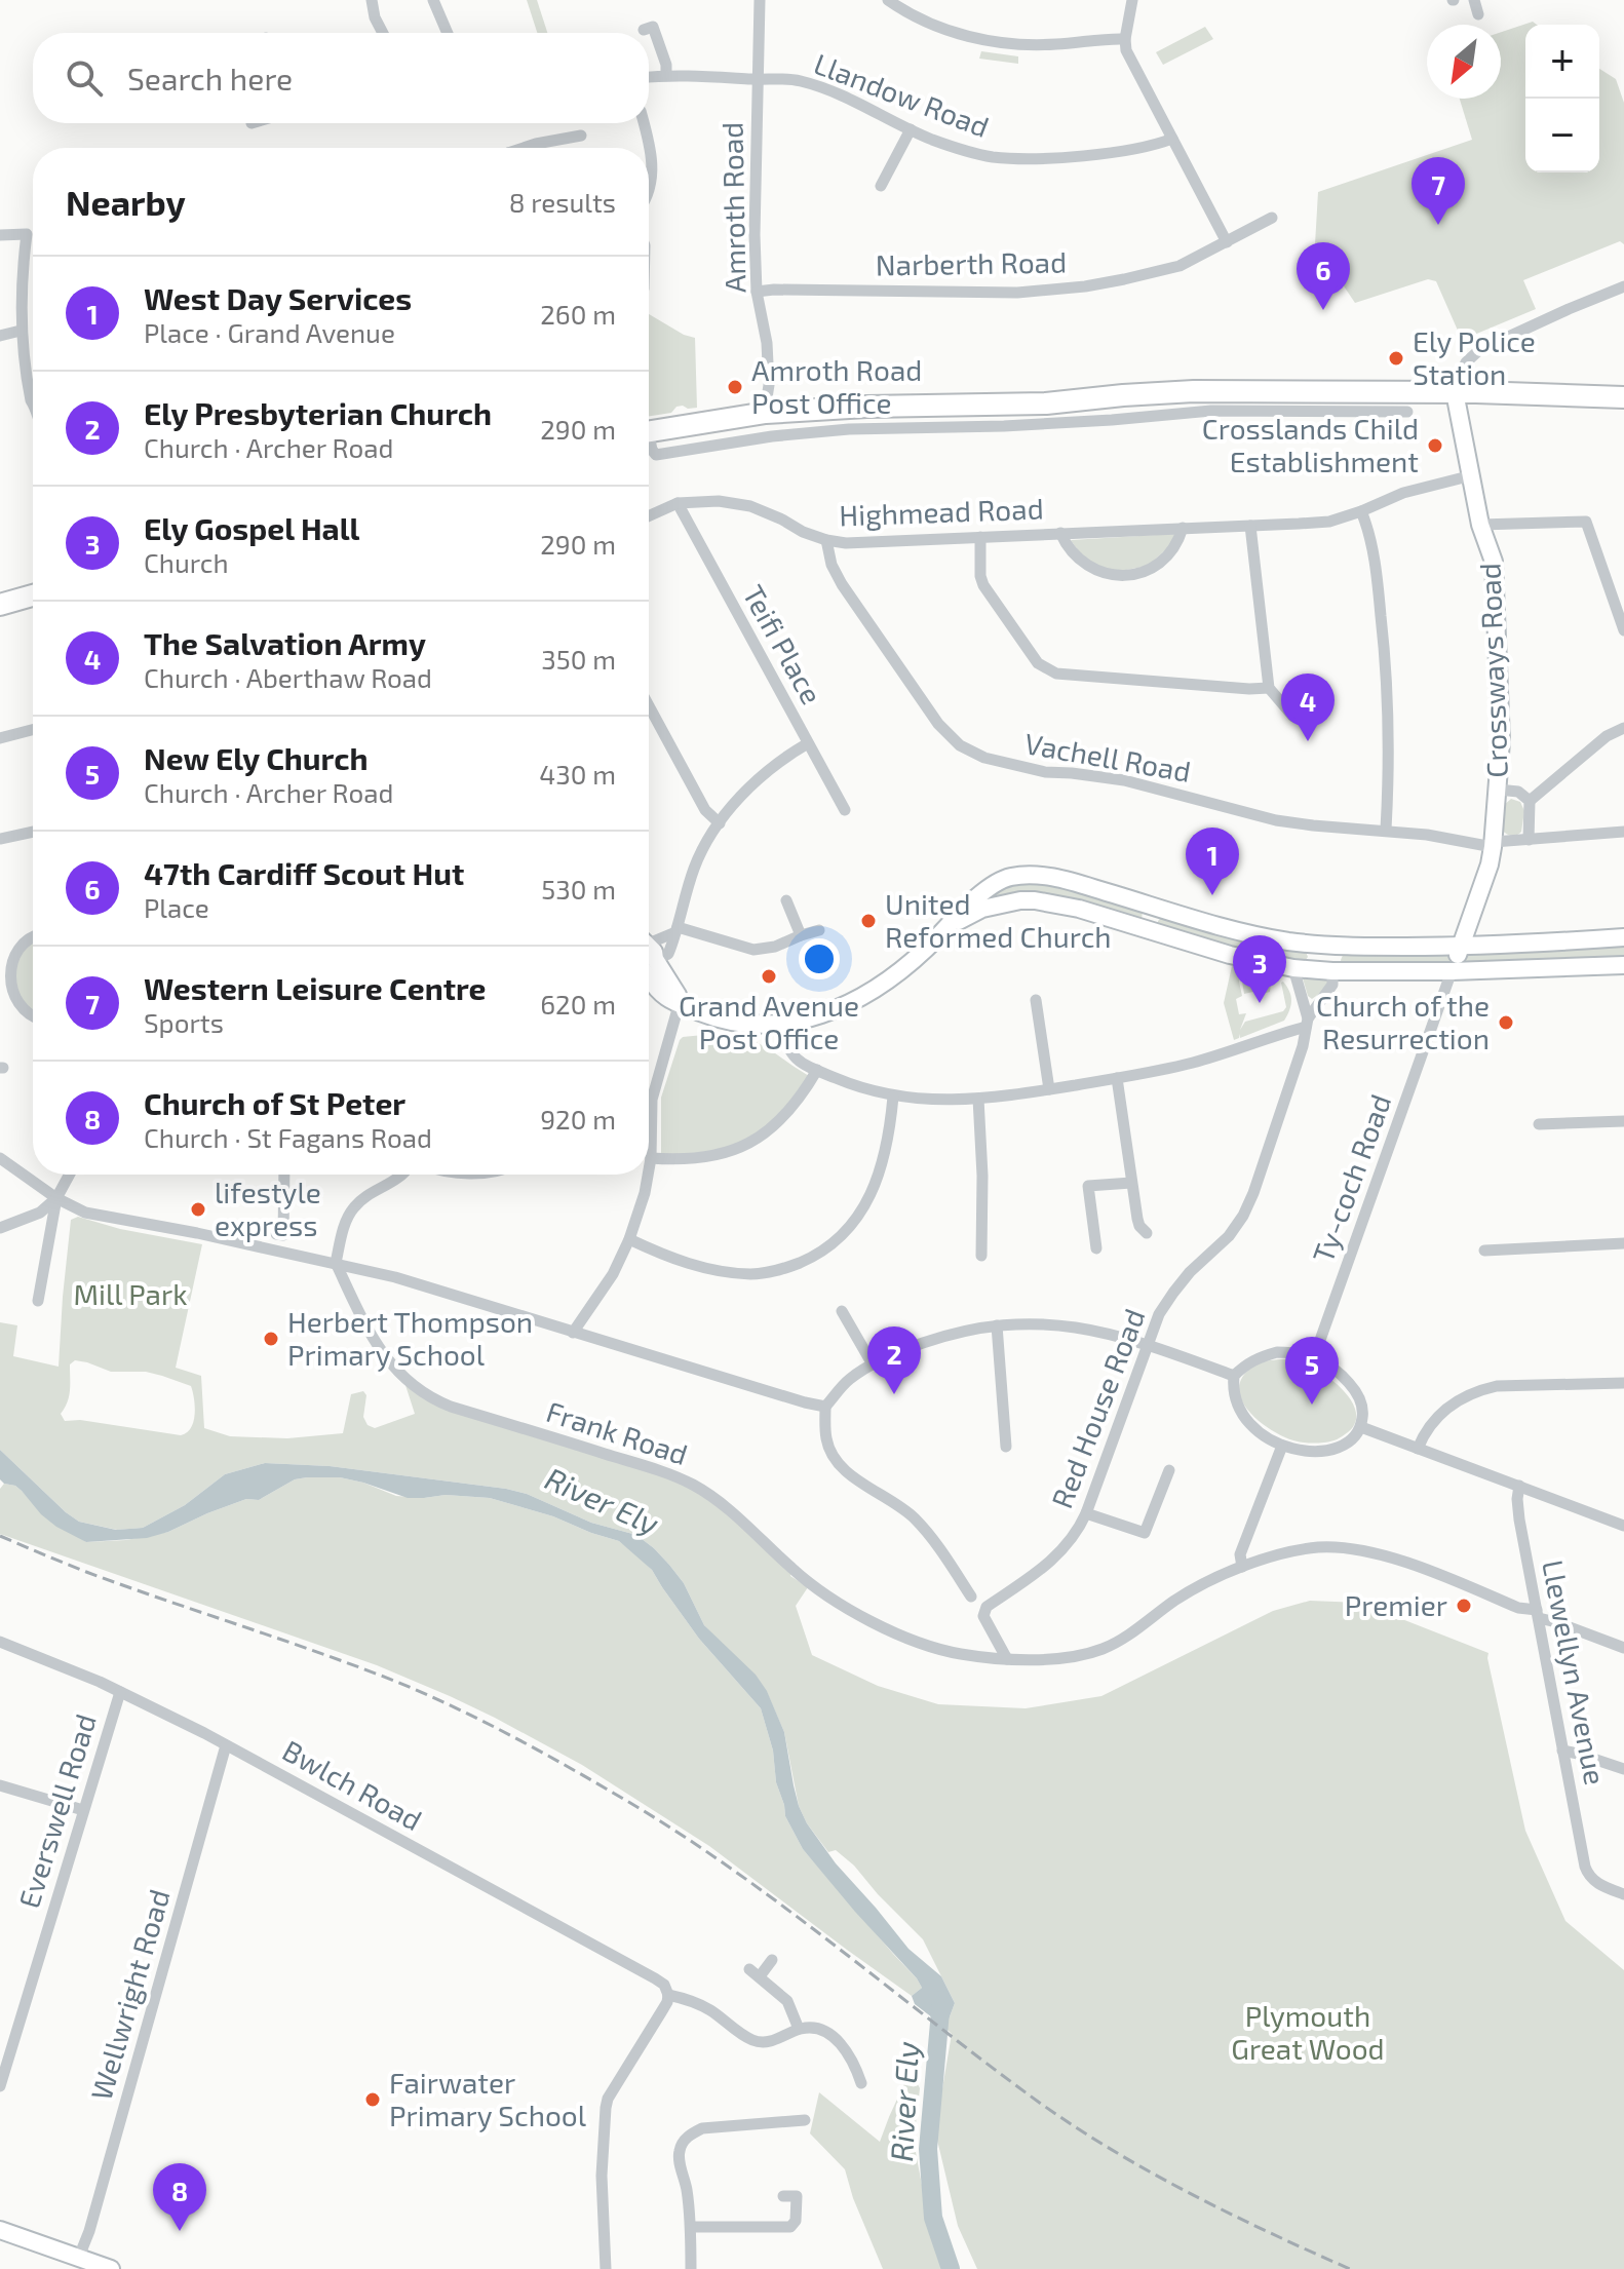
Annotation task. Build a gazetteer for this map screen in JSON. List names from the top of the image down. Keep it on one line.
{"streets":{"street":["Llandow Road","Amroth Road","Narberth Road","Highmead Road","Teifi Place","Crossways Road","Vachell Road","Ty-coch Road","Red House Road","Frank Road","Llewellyn Avenue","Bwlch Road","Everswell Road","Wellwright Road"]},"crossings":[["Llandow Road","Amroth Road"],["Amroth Road","Narberth Road"],["Highmead Road","Teifi Place"],["Highmead Road","Crossways Road"],["Highmead Road","Vachell Road"],["Crossways Road","Vachell Road"],["Crossways Road","Ty-coch Road"],["Red House Road","Frank Road"],["Frank Road","Llewellyn Avenue"],["Bwlch Road","Everswell Road"],["Bwlch Road","Wellwright Road"]],"water":["River Ely"],"parks":["Mill Park","Plymouth Great Wood"],"places":["Ely Police Station","Amroth Road Post Office","Crosslands Child Establishment","United Reformed Church","Grand Avenue Post Office","Church of the Resurrection","lifestyle express","Herbert Thompson Primary School","Premier","Fairwater Primary School"],"north":"bottom left","page":{"map_buttons":["+","−"],"search":"Search here","heading":["Nearby","8 results"],"pins":["7","6","4","1","3","2","5","8"],"list":[{"mark":"1","name":"West Day Services","note":"Place · Grand Avenue","value":"260 m"},{"mark":"2","name":"Ely Presbyterian Church","note":"Church · Archer Road","value":"290 m"},{"mark":"3","name":"Ely Gospel Hall","note":"Church","value":"290 m"},{"mark":"4","name":"The Salvation Army","note":"Church · Aberthaw Road","value":"350 m"},{"mark":"5","name":"New Ely Church","note":"Church · Archer Road","value":"430 m"},{"mark":"6","name":"47th Cardiff Scout Hut","note":"Place","value":"530 m"},{"mark":"7","name":"Western Leisure Centre","note":"Sports","value":"620 m"},{"mark":"8","name":"Church of St Peter","note":"Church · St Fagans Road","value":"920 m"}]}}
